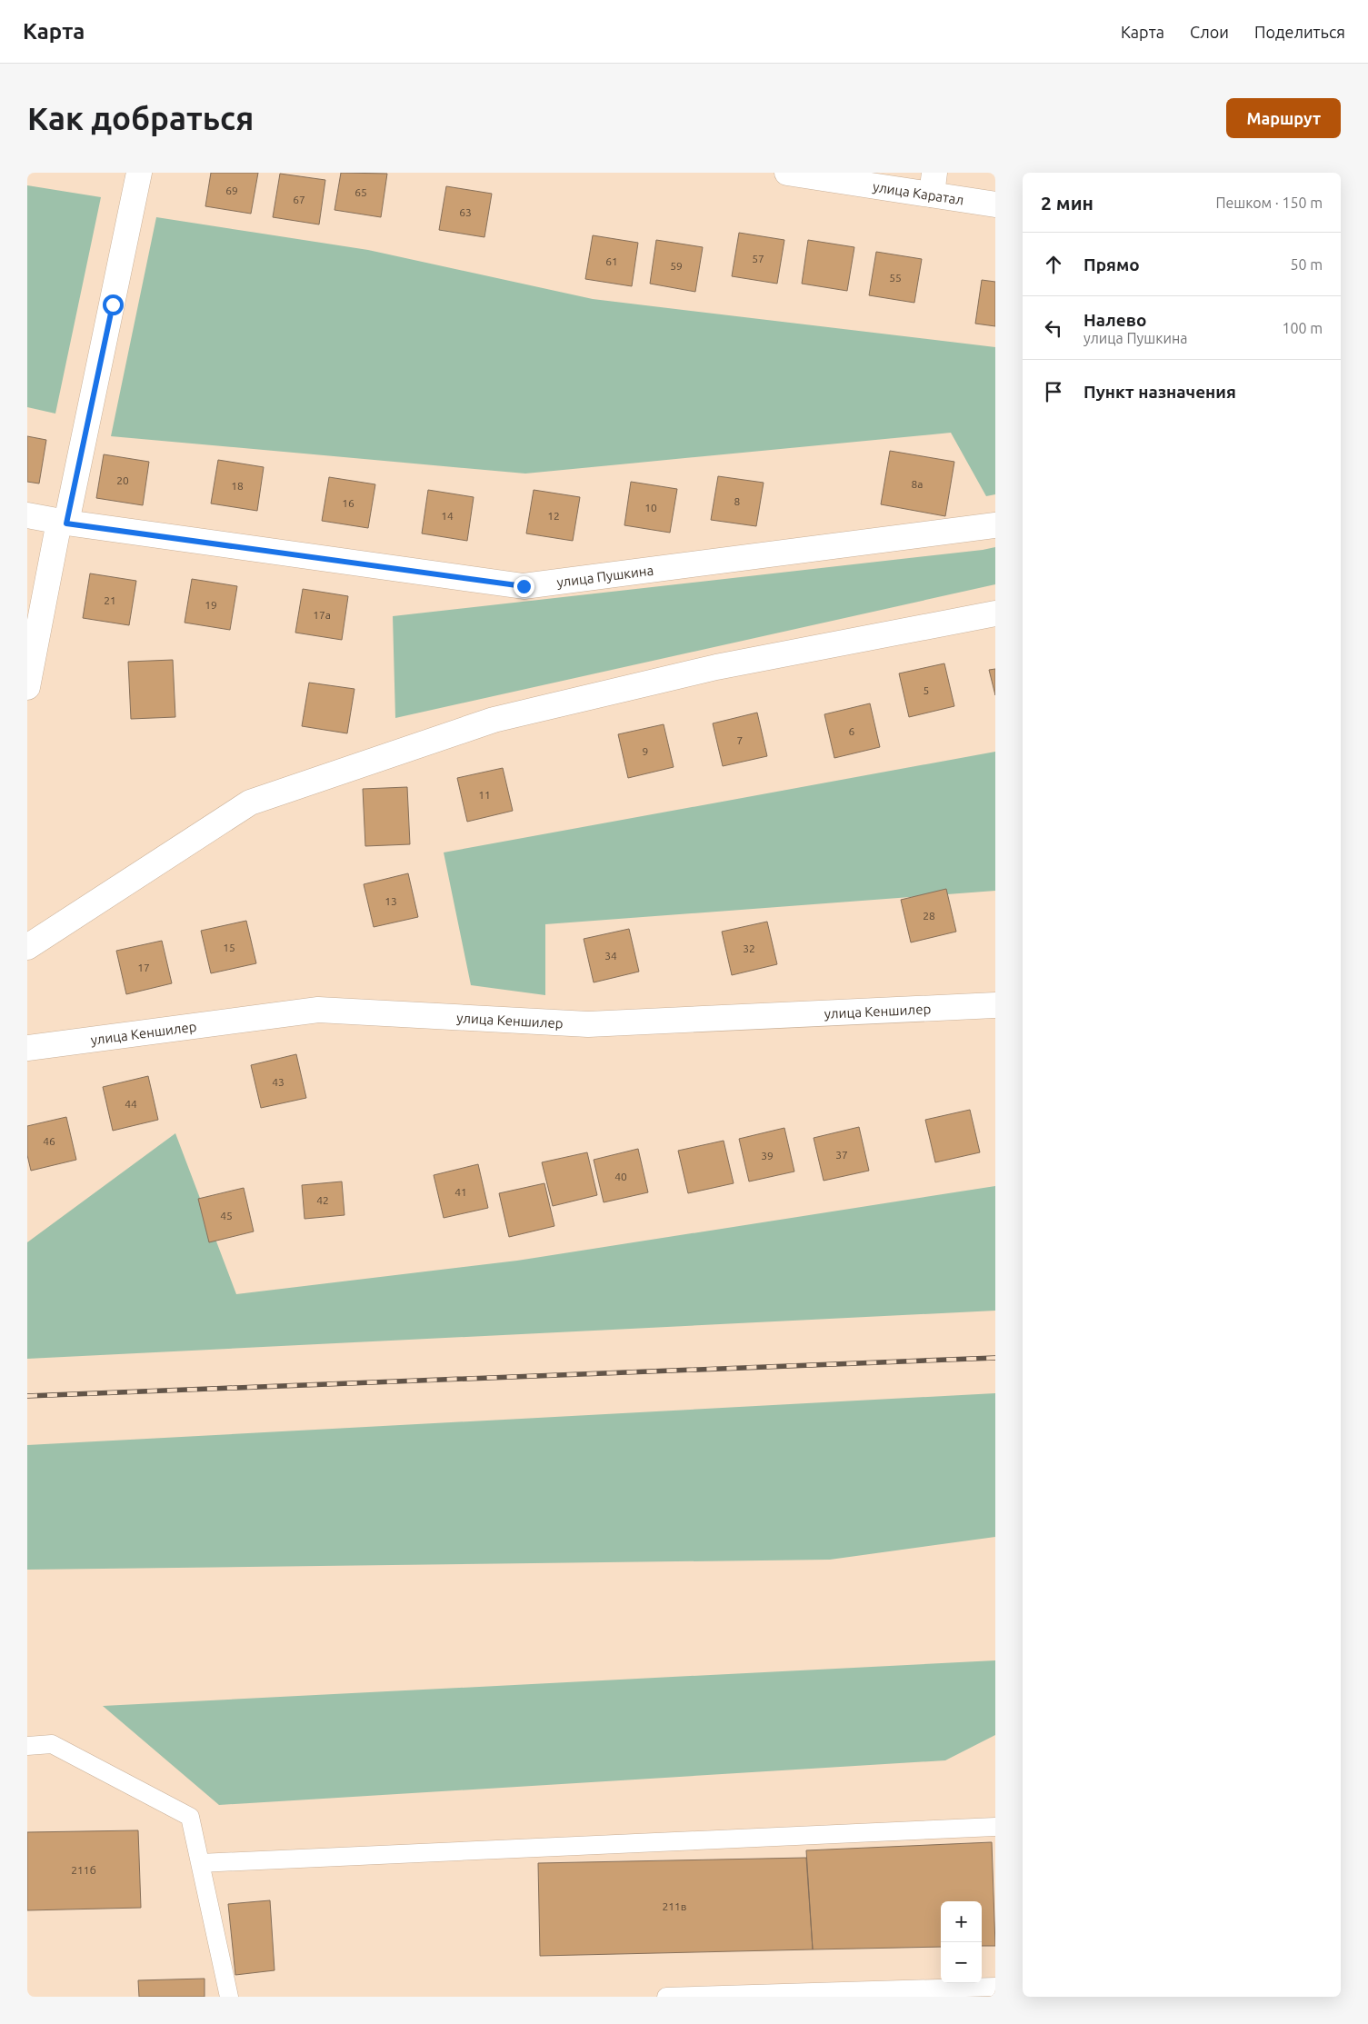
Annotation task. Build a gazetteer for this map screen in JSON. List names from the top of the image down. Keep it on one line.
{"streets":{"street":["улица Каратал","улица Пушкина","улица Кеншилер"]},"house_numbers":["69","65","67","63","57","61","59","55","20","8а","18","8","16","10","14","12","21","19","17а","5","6","7","9","11","13","28","15","32","34","17","43","44","46","37","39","40","41","42","45","211б","211в"],"page":{"header":"Карта","nav":["Карта","Слои","Поделиться"],"buttons":"Маршрут","title":"Как добраться","heading":["2 мин","Пешком · 150 m"],"list":[["Прямо","50 m"],["Налево","улица Пушкина","100 m"],"Пункт назначения"],"map_buttons":["+","−"]}}
